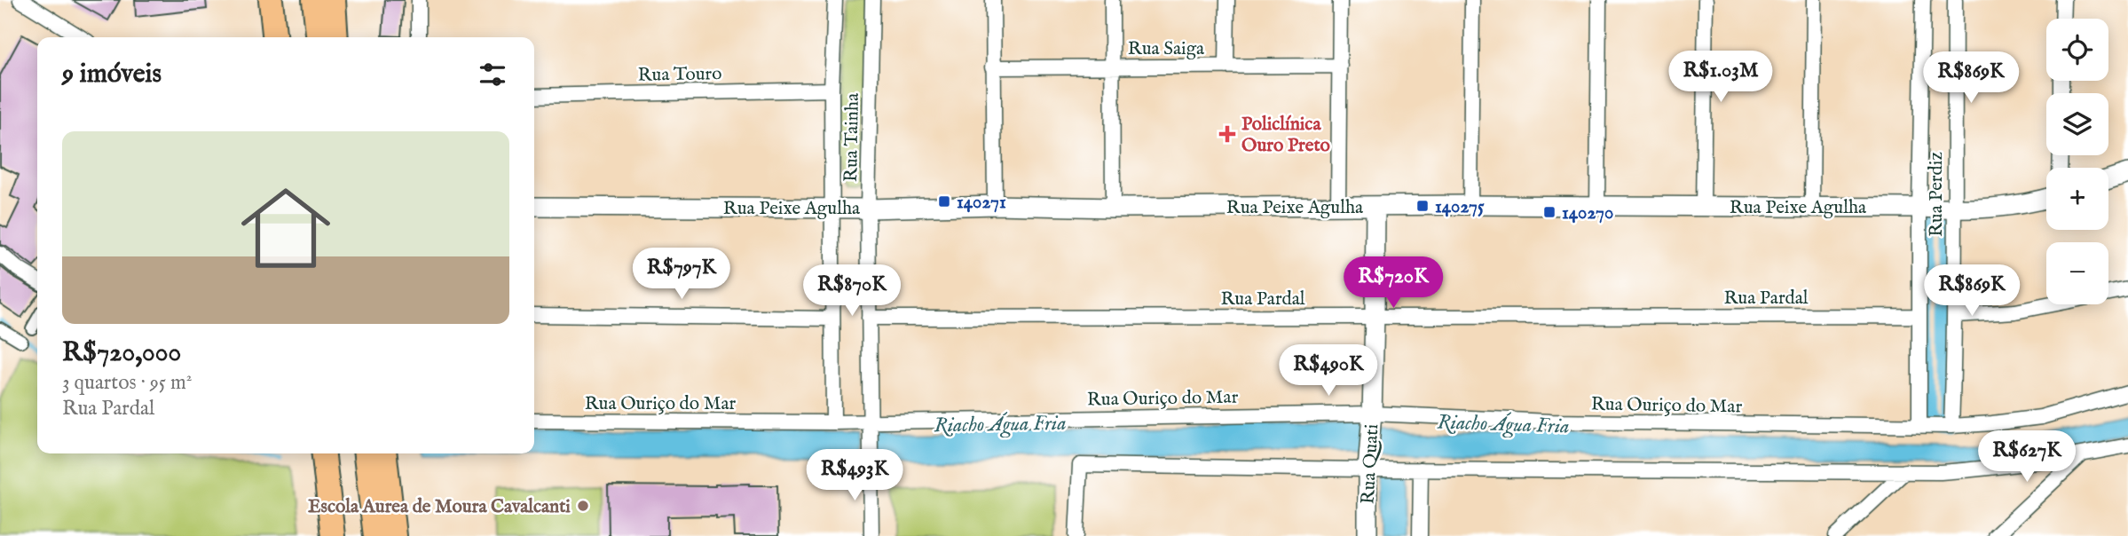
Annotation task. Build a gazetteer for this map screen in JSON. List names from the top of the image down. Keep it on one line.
{"streets":{"street":["Rua Saiga","Rua Touro","Rua Tainha","Rua Perdiz","Rua Peixe Agulha","Rua Pardal","Rua Ouriço do Mar","Rua Quati"]},"crossings":[["Rua Touro","Rua Tainha"],["Rua Tainha","Rua Peixe Agulha"],["Rua Tainha","Rua Pardal"],["Rua Tainha","Rua Ouriço do Mar"],["Rua Perdiz","Rua Peixe Agulha"],["Rua Perdiz","Rua Pardal"],["Rua Perdiz","Rua Ouriço do Mar"],["Rua Peixe Agulha","Rua Quati"],["Rua Pardal","Rua Quati"],["Rua Ouriço do Mar","Rua Quati"]],"water":["Riacho Água Fria"],"places":{"health":["Policlínica Ouro Preto"],"transit":["140271","140275","140270"],"other":["Escola Aurea de Moura Cavalcanti"]},"page":{"map_buttons":["+","−"],"heading":"9 imóveis","price":["R$1.03M","R$869K","R$797K","R$720K","R$870K","R$869K","R$490K","R$627K","R$493K"],"list":[{"name":"R$720,000","note":"3 quartos · 95 m² · Rua Pardal"}]}}
